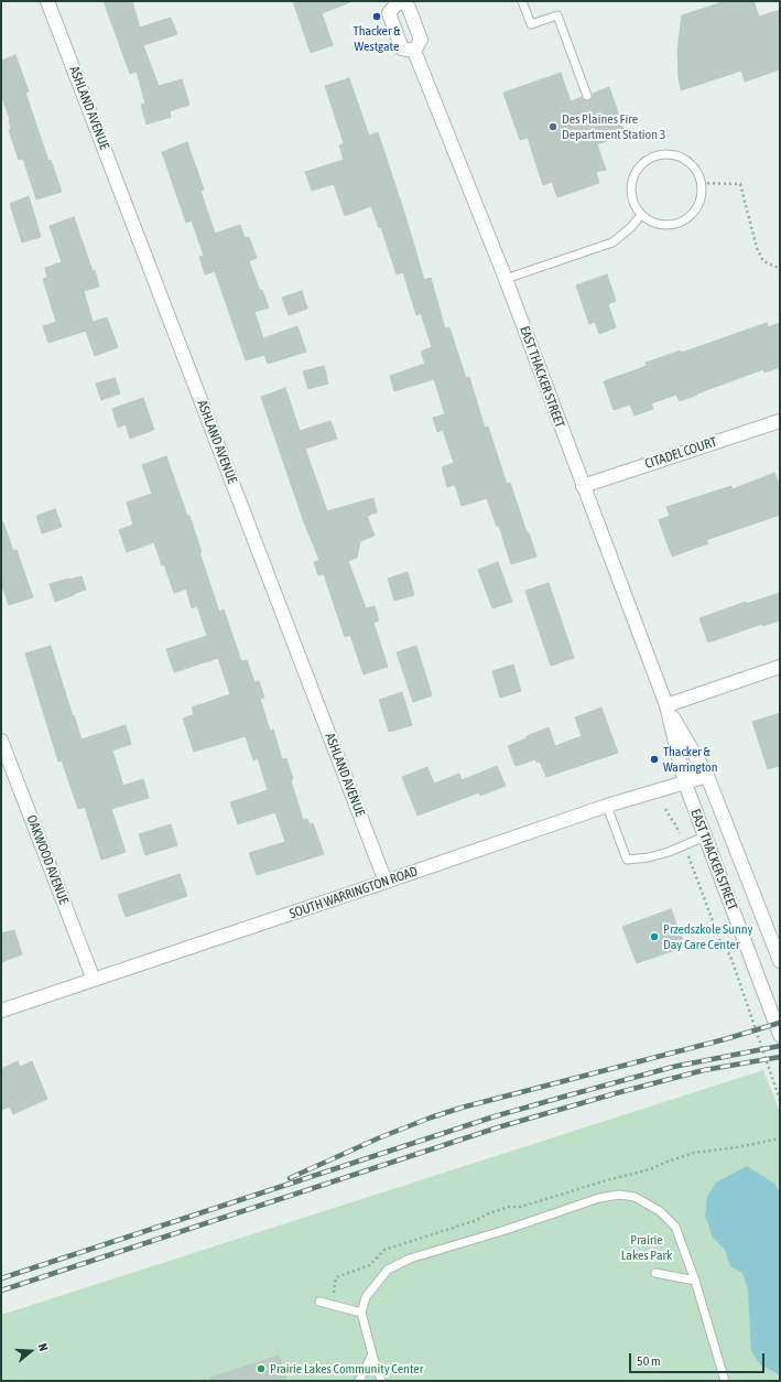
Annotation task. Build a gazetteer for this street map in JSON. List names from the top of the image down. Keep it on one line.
{"streets":{"street":["ASHLAND AVENUE","EAST THACKER STREET","CITADEL COURT","OAKWOOD AVENUE","SOUTH WARRINGTON ROAD"]},"crossings":[["ASHLAND AVENUE","SOUTH WARRINGTON ROAD"],["EAST THACKER STREET","CITADEL COURT"],["EAST THACKER STREET","SOUTH WARRINGTON ROAD"],["OAKWOOD AVENUE","SOUTH WARRINGTON ROAD"]],"parks":["Prairie Lakes Park"],"places":["Thacker & Westgate","Des Plaines Fire Department Station 3","Thacker & Warrington","Przedszkole Sunny Day Care Center","Prairie Lakes Community Center"],"scale_bar":"50 m","north":"right"}
